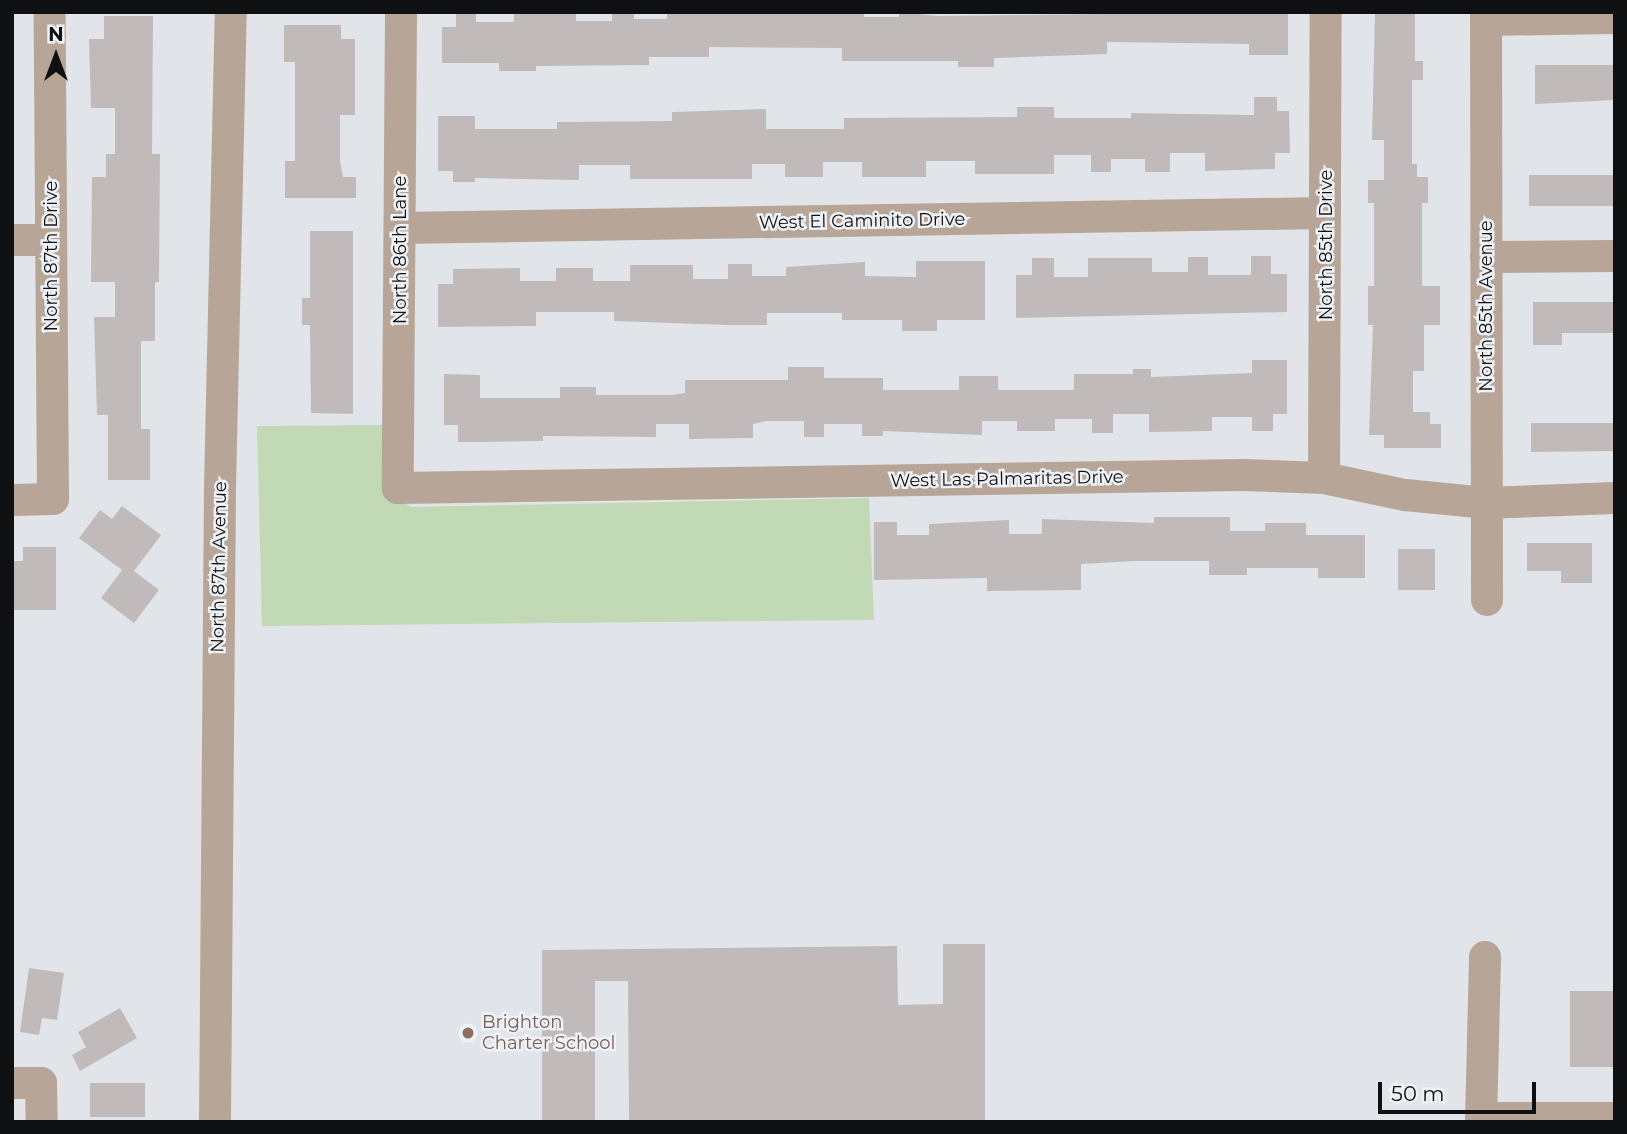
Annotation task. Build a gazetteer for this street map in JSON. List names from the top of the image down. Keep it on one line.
{"streets":{"street":["West El Caminito Drive","North 85th Drive","North 86th Lane","North 87th Drive","North 85th Avenue","West Las Palmaritas Drive","North 87th Avenue"]},"crossings":[["West El Caminito Drive","North 85th Drive"],["West El Caminito Drive","North 86th Lane"],["North 85th Drive","West Las Palmaritas Drive"],["North 86th Lane","West Las Palmaritas Drive"],["North 85th Avenue","West Las Palmaritas Drive"]],"places":["Brighton Charter School"],"scale_bar":"50 m","north":"top"}
